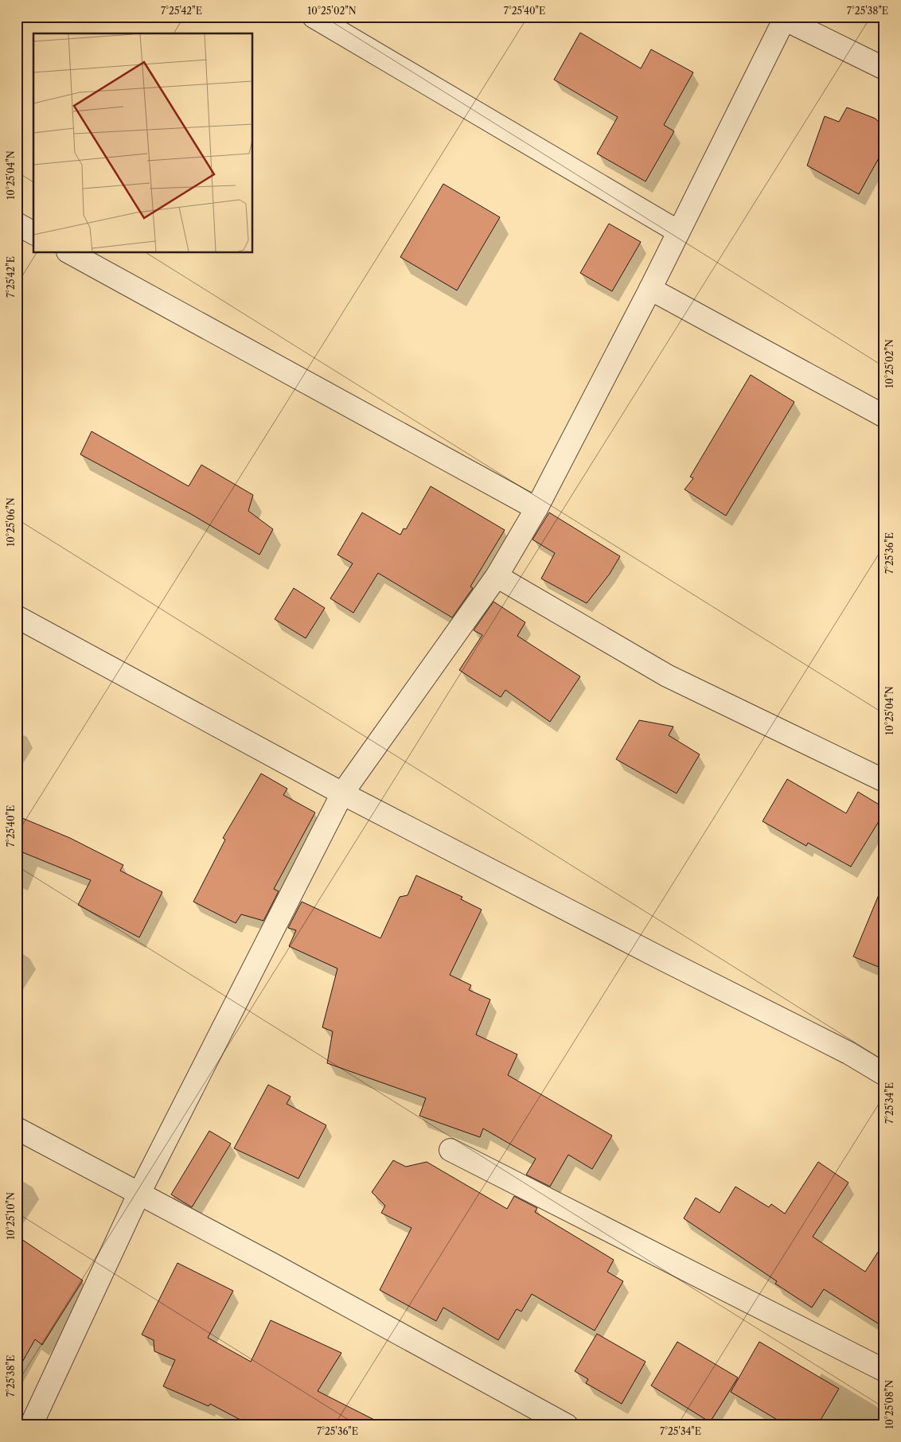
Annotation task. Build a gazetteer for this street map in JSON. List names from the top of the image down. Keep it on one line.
{"coordinates":["7°25'42\"E","10°25'02\"N","7°25'40\"E","7°25'38\"E","10°25'04\"N","10°25'06\"N","7°25'36\"E","7°25'34\"E","10°25'10\"N","10°25'08\"N"]}
